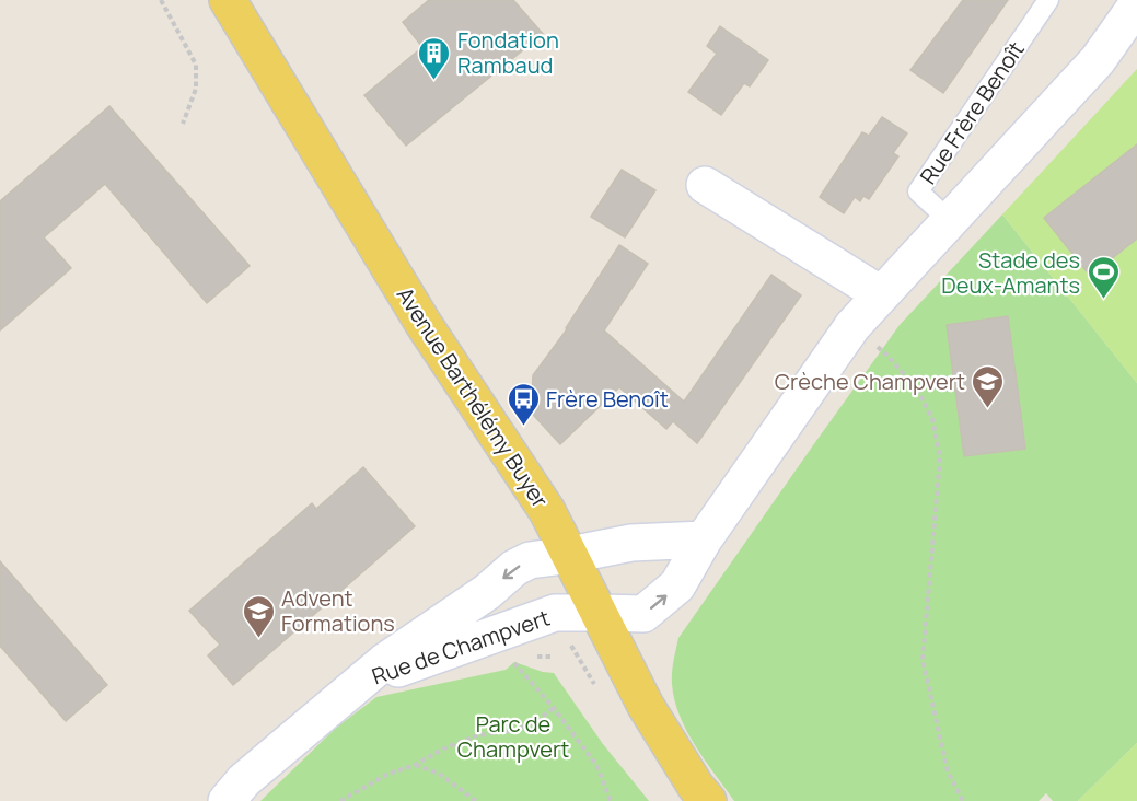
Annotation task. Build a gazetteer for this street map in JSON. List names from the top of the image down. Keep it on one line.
{"streets":{"main road":["Avenue Barthélémy Buyer"],"street":["Rue Frère Benoît","Rue de Champvert"]},"crossings":[["Rue Frère Benoît","Rue de Champvert"],["Avenue Barthélémy Buyer","Rue de Champvert"]],"parks":["Parc de Champvert"],"places":{"building":["Fondation Rambaud"],"sports":["Stade des Deux-Amants"],"school or university":["Crèche Champvert","Advent Formations"],"bus stop":["Frère Benoît"]}}
